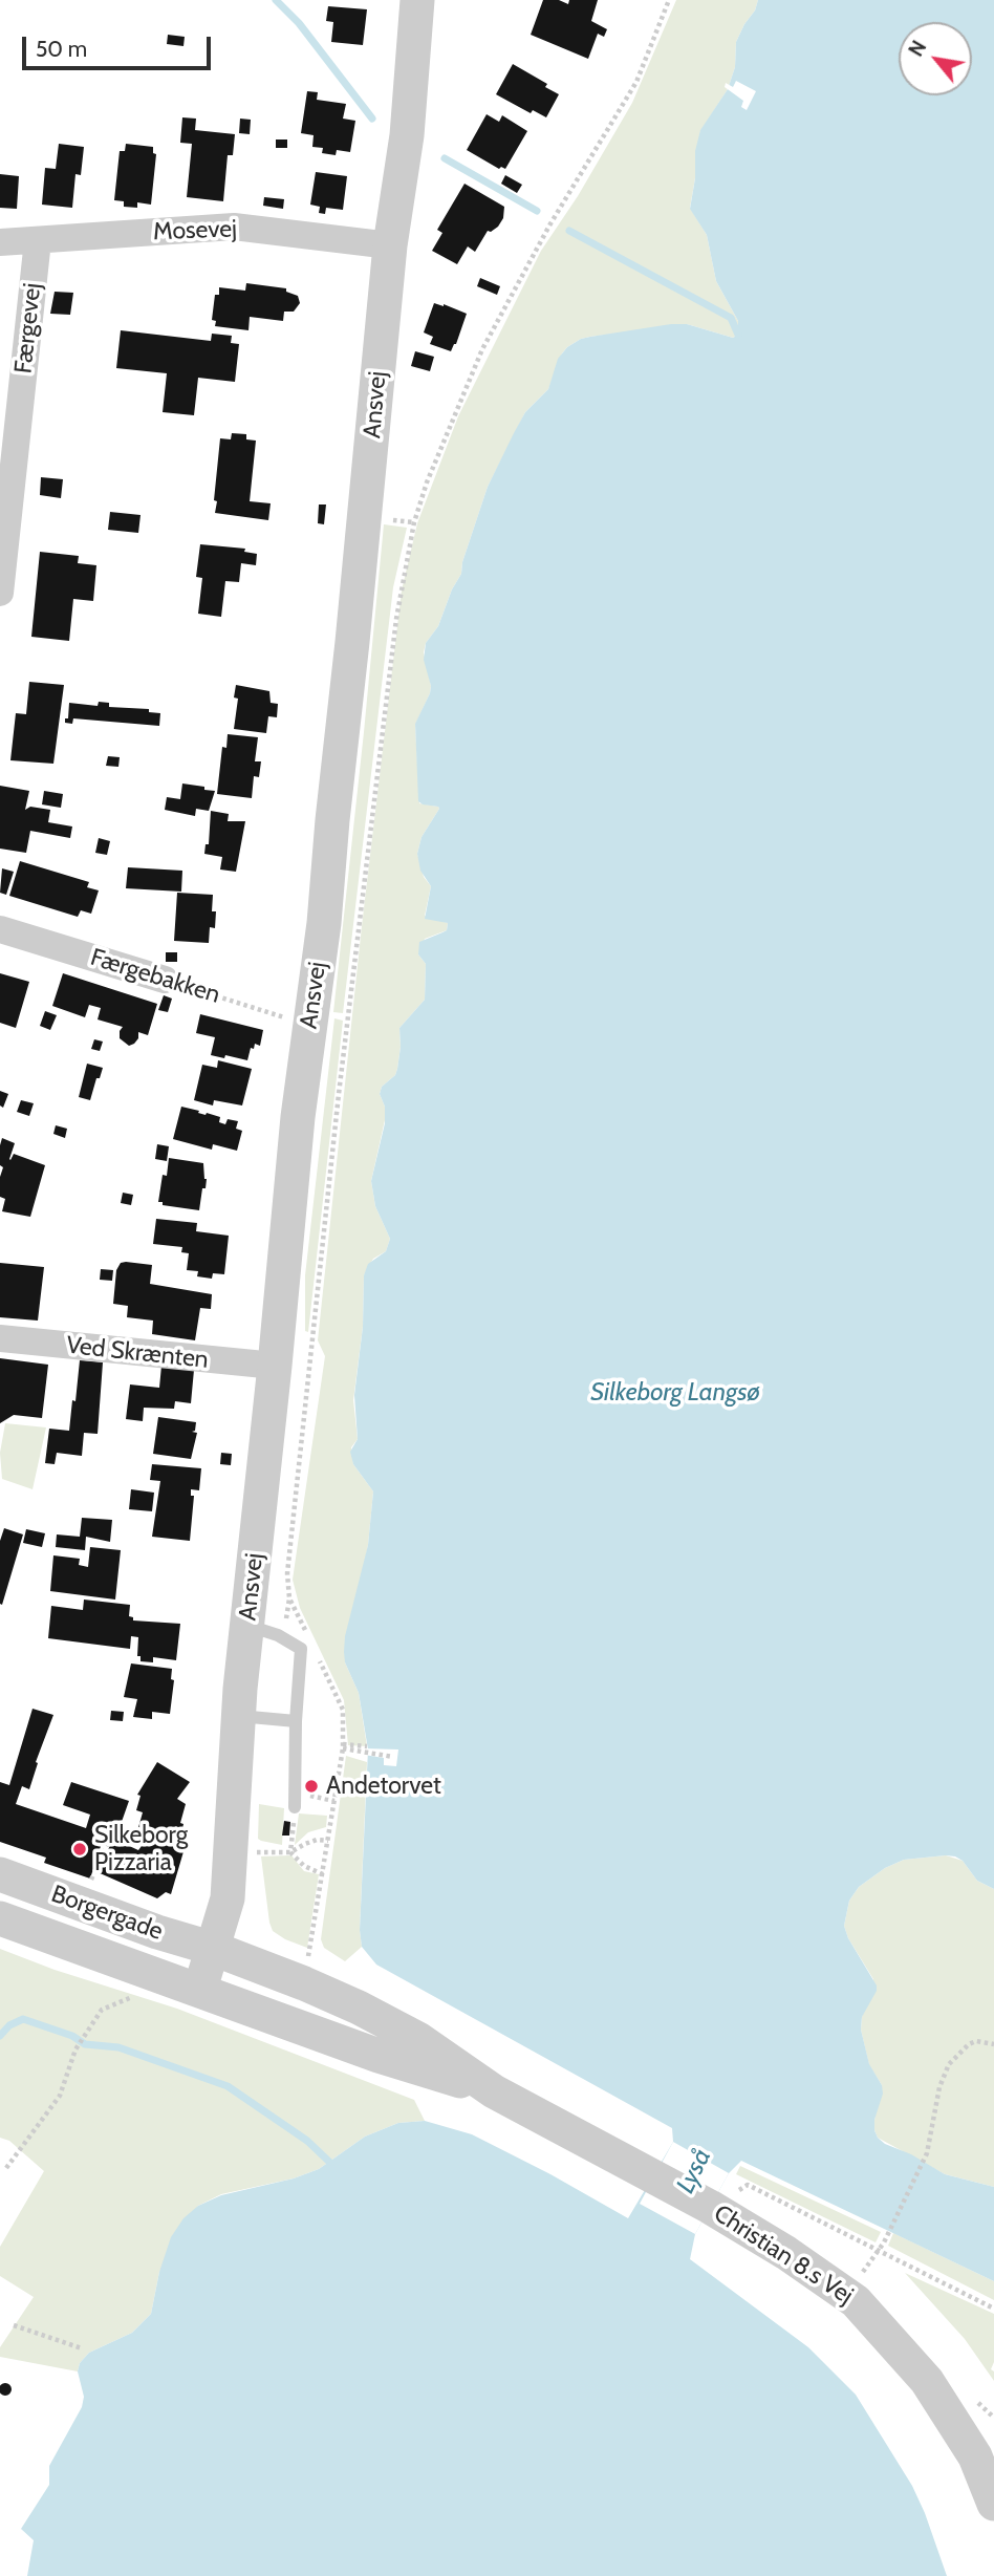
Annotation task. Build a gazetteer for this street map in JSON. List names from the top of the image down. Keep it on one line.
{"streets":{"street":["Mosevej","Færgevej","Ansvej","Færgebakken","Ved Skrænten","Borgergade","Christian 8.s Vej"]},"crossings":[["Mosevej","Færgevej"],["Mosevej","Ansvej"],["Ansvej","Færgebakken"],["Ansvej","Ved Skrænten"],["Ansvej","Borgergade"],["Ansvej","Christian 8.s Vej"],["Borgergade","Christian 8.s Vej"]],"water":["Silkeborg Langsø","Lyså"],"places":["Andetorvet","Silkeborg Pizzaria"],"scale_bar":"50 m","north":"top left"}
